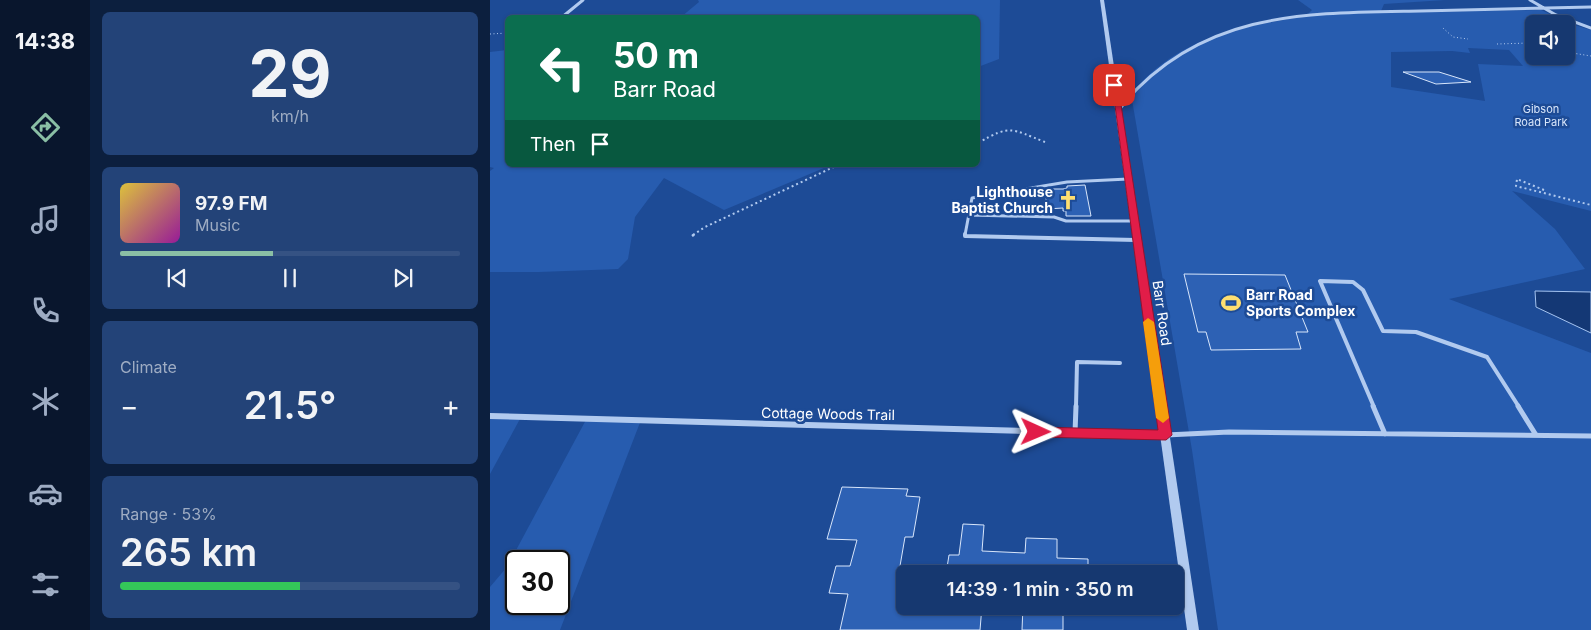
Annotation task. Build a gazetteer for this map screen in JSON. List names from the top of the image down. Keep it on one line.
{"streets":{"street":["Barr Road","Cottage Woods Trail"]},"crossings":[["Barr Road","Cottage Woods Trail"]],"parks":["Gibson Road Park"],"places":{"church":["Lighthouse Baptist Church"],"sports":["Barr Road Sports Complex"]},"page":{"tabs":"14:38","tile":[["29","km/h"],"Climate",["Range · 53%","265 km"]],"turn":["50 m","Barr Road"],"then":"Then","song":["97.9 FM","Music"],"heat":["−","21.5°","+"],"limit":"30","trip":"14:39 · 1 min · 350 m"}}
